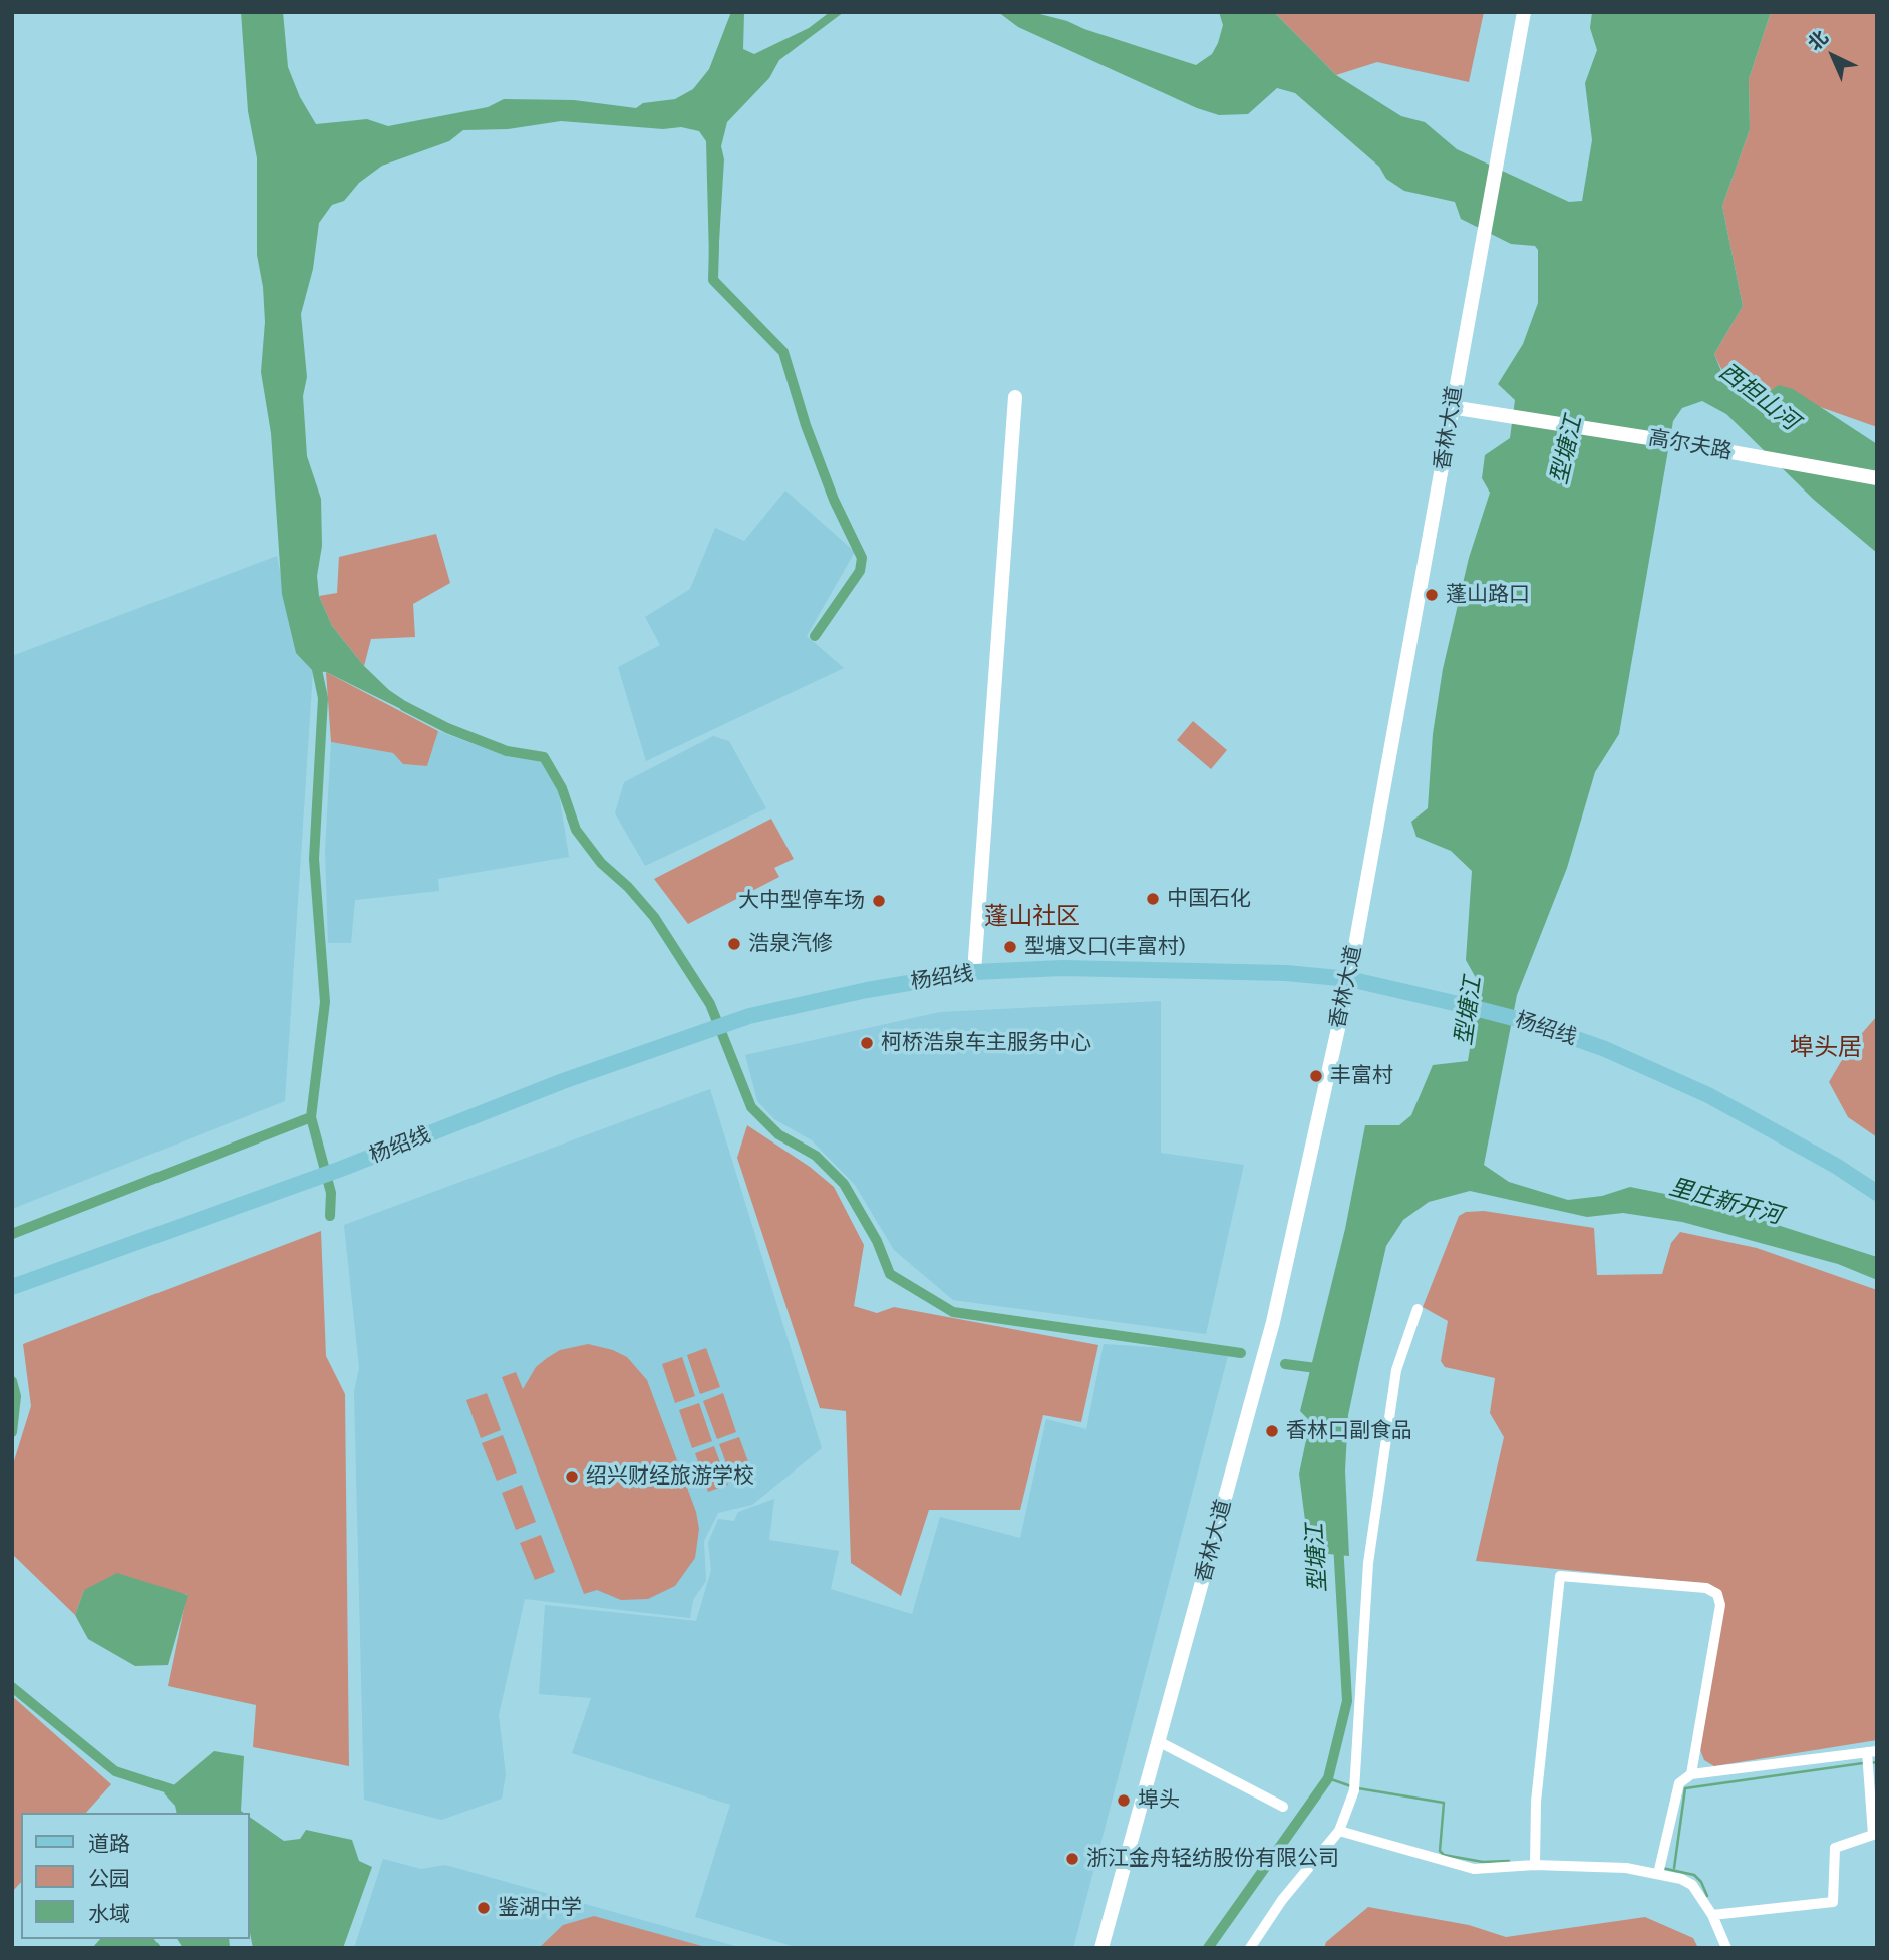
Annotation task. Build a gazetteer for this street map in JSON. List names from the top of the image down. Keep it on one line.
{"streets":{"main road":["杨绍线"],"street":["香林大道","高尔夫路"]},"crossings":[["香林大道","高尔夫路"],["香林大道","杨绍线"]],"districts":["蓬山社区","埠头居"],"water":["西担山河","型塘江","里庄新开河"],"places":["蓬山路口","中国石化","大中型停车场","浩泉汽修","型塘叉口(丰富村)","柯桥浩泉车主服务中心","丰富村","香林口副食品","绍兴财经旅游学校","埠头","浙江金舟轻纺股份有限公司","鉴湖中学"],"legend":["道路","公园","水域"],"north":"top left"}
